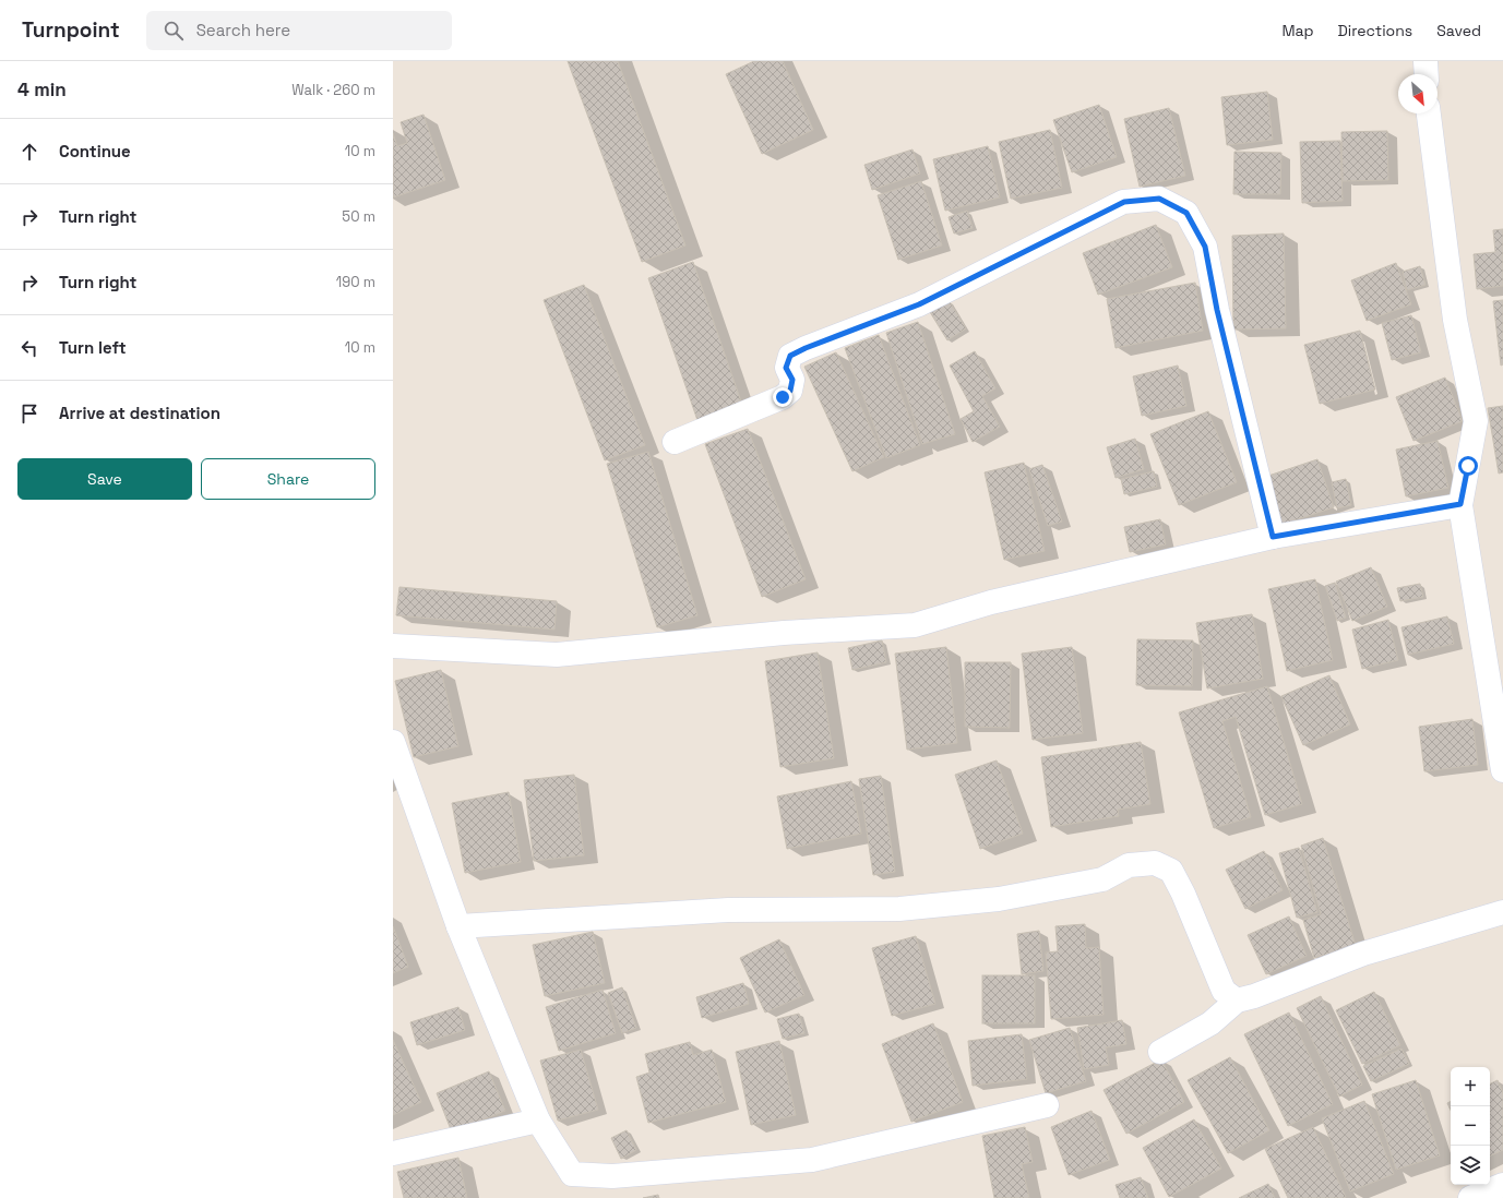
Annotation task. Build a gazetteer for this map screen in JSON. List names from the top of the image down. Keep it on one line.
{"north":"bottom right","page":{"header":"Turnpoint","search":"Search here","nav":["Map","Directions","Saved"],"heading":["4 min","Walk · 260 m"],"list":[["Continue","10 m"],["Turn right","50 m"],["Turn right","190 m"],["Turn left","10 m"],"Arrive at destination"],"buttons":["Save","Share"],"map_buttons":["+","−"]}}
